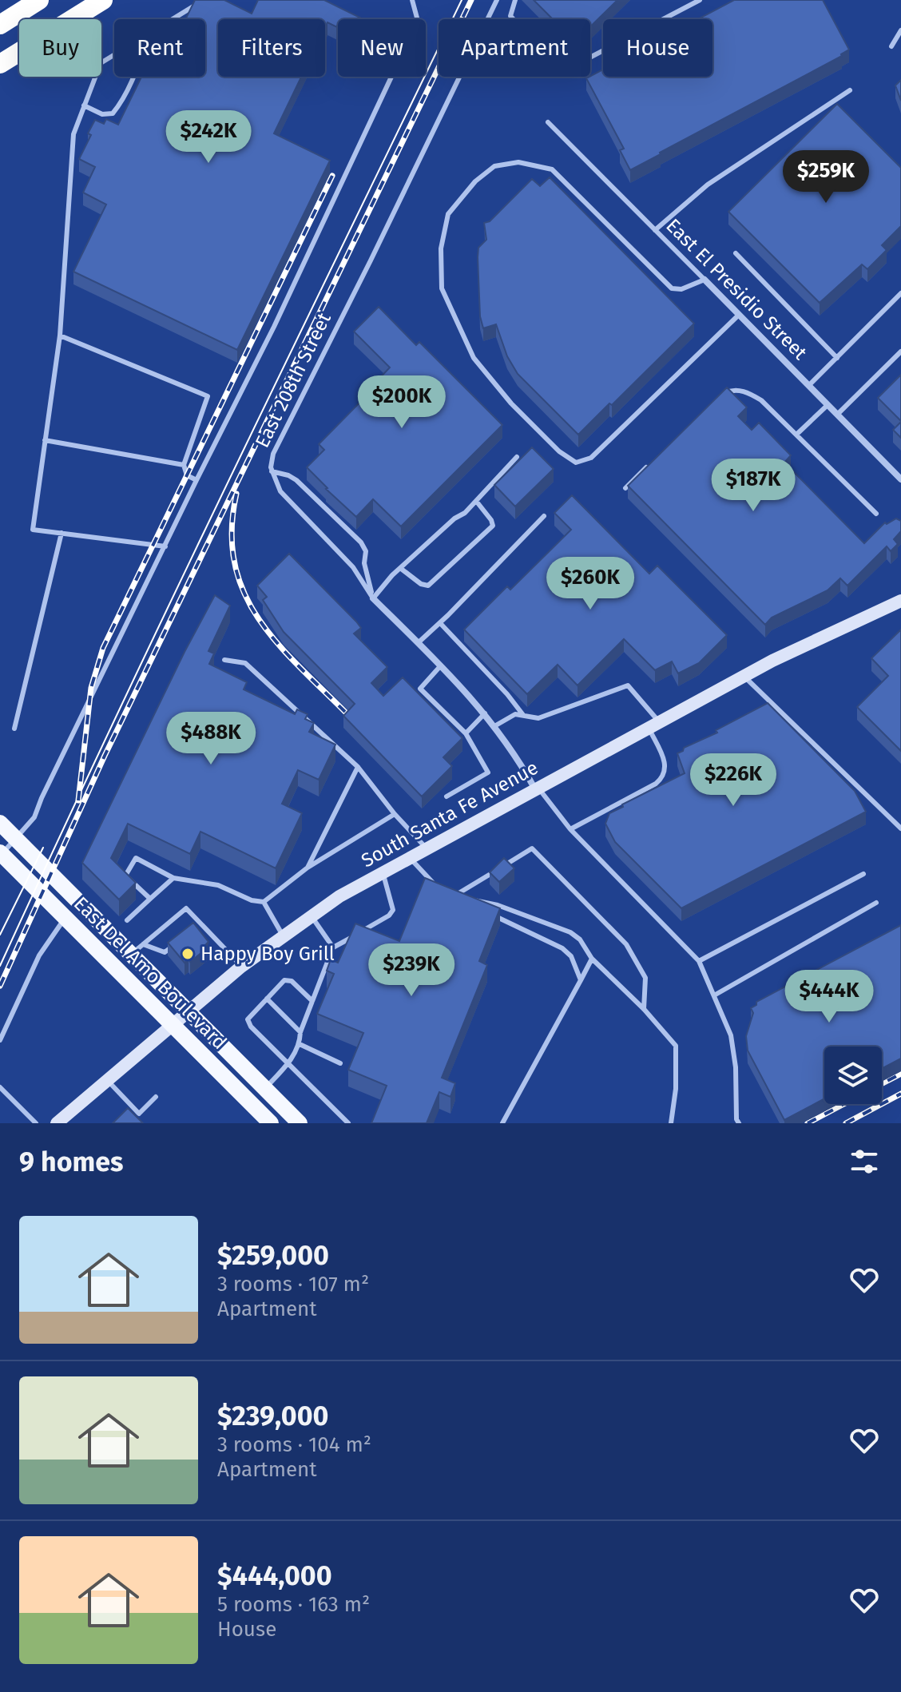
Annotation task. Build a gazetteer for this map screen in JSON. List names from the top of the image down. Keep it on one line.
{"streets":{"main road":["South Santa Fe Avenue","East Del Amo Boulevard"],"street":["East El Presidio Street","East 208th Street"]},"crossings":[["East 208th Street","South Santa Fe Avenue"],["South Santa Fe Avenue","East Del Amo Boulevard"]],"places":["Happy Boy Grill"],"page":{"chip":["Buy","Rent","Filters","New","Apartment","House"],"price":["$242K","$259K","$200K","$187K","$260K","$488K","$226K","$239K","$444K"],"heading":"9 homes","list":[{"name":"$259,000","note":"3 rooms · 107 m² · Apartment"},{"name":"$239,000","note":"3 rooms · 104 m² · Apartment"},{"name":"$444,000","note":"5 rooms · 163 m² · House"}]}}
